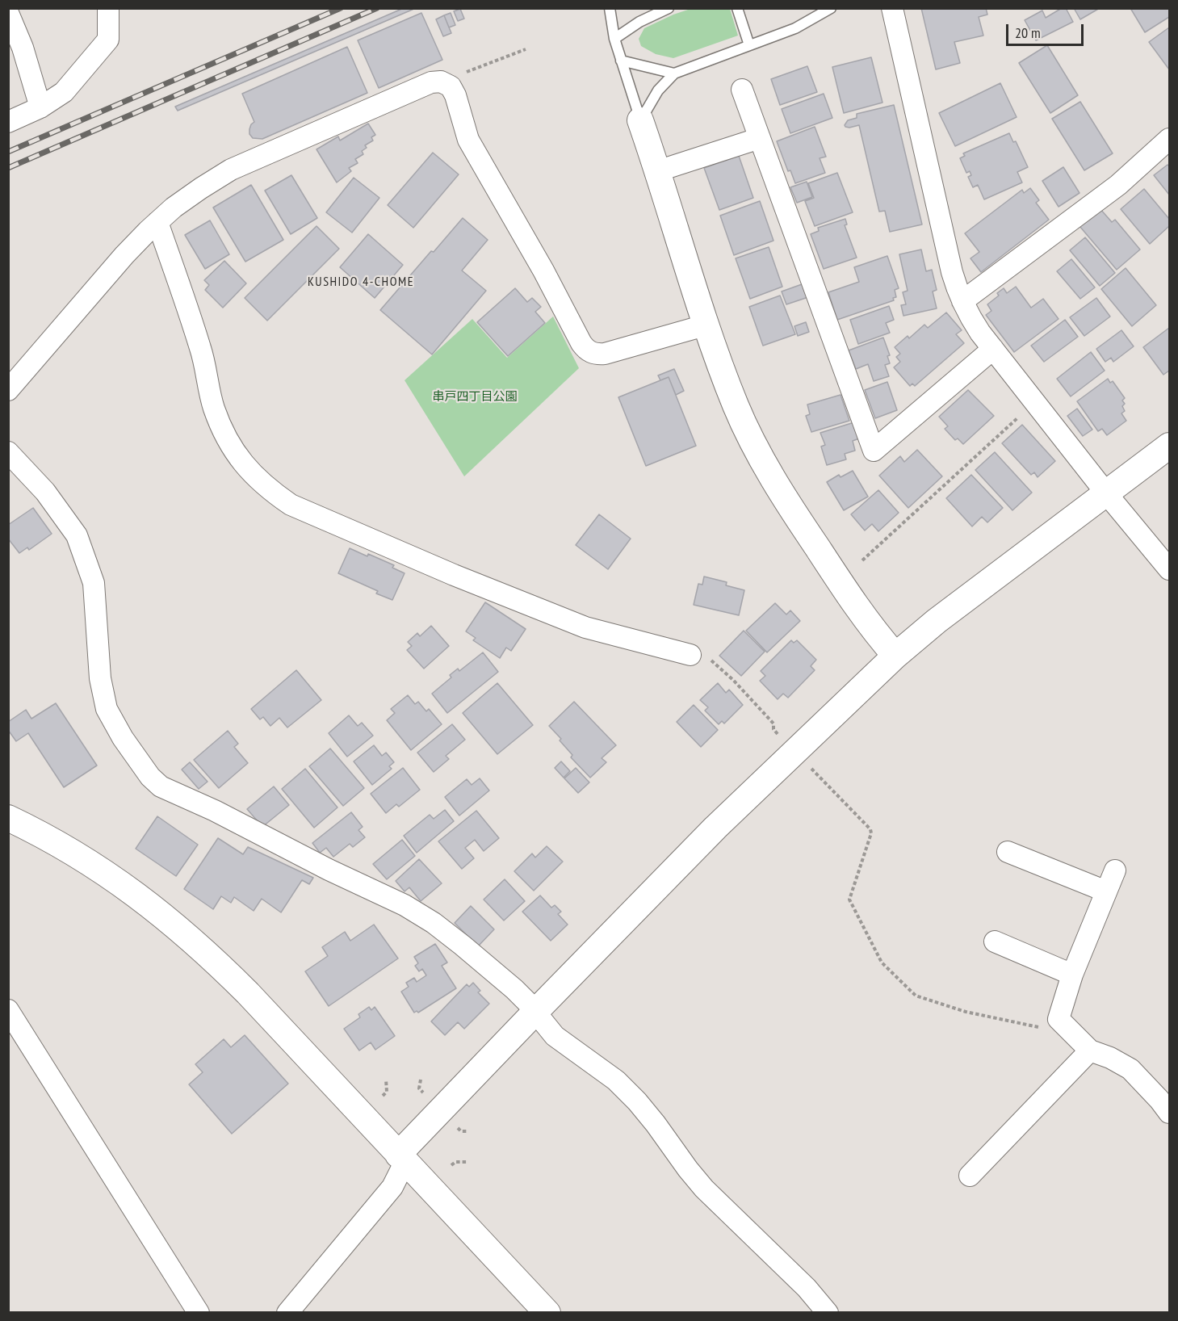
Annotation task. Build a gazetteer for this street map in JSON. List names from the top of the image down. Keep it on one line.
{"districts":["KUSHIDO 4-CHOME"],"parks":["串戸四丁目公園"],"scale_bar":"20 m"}
